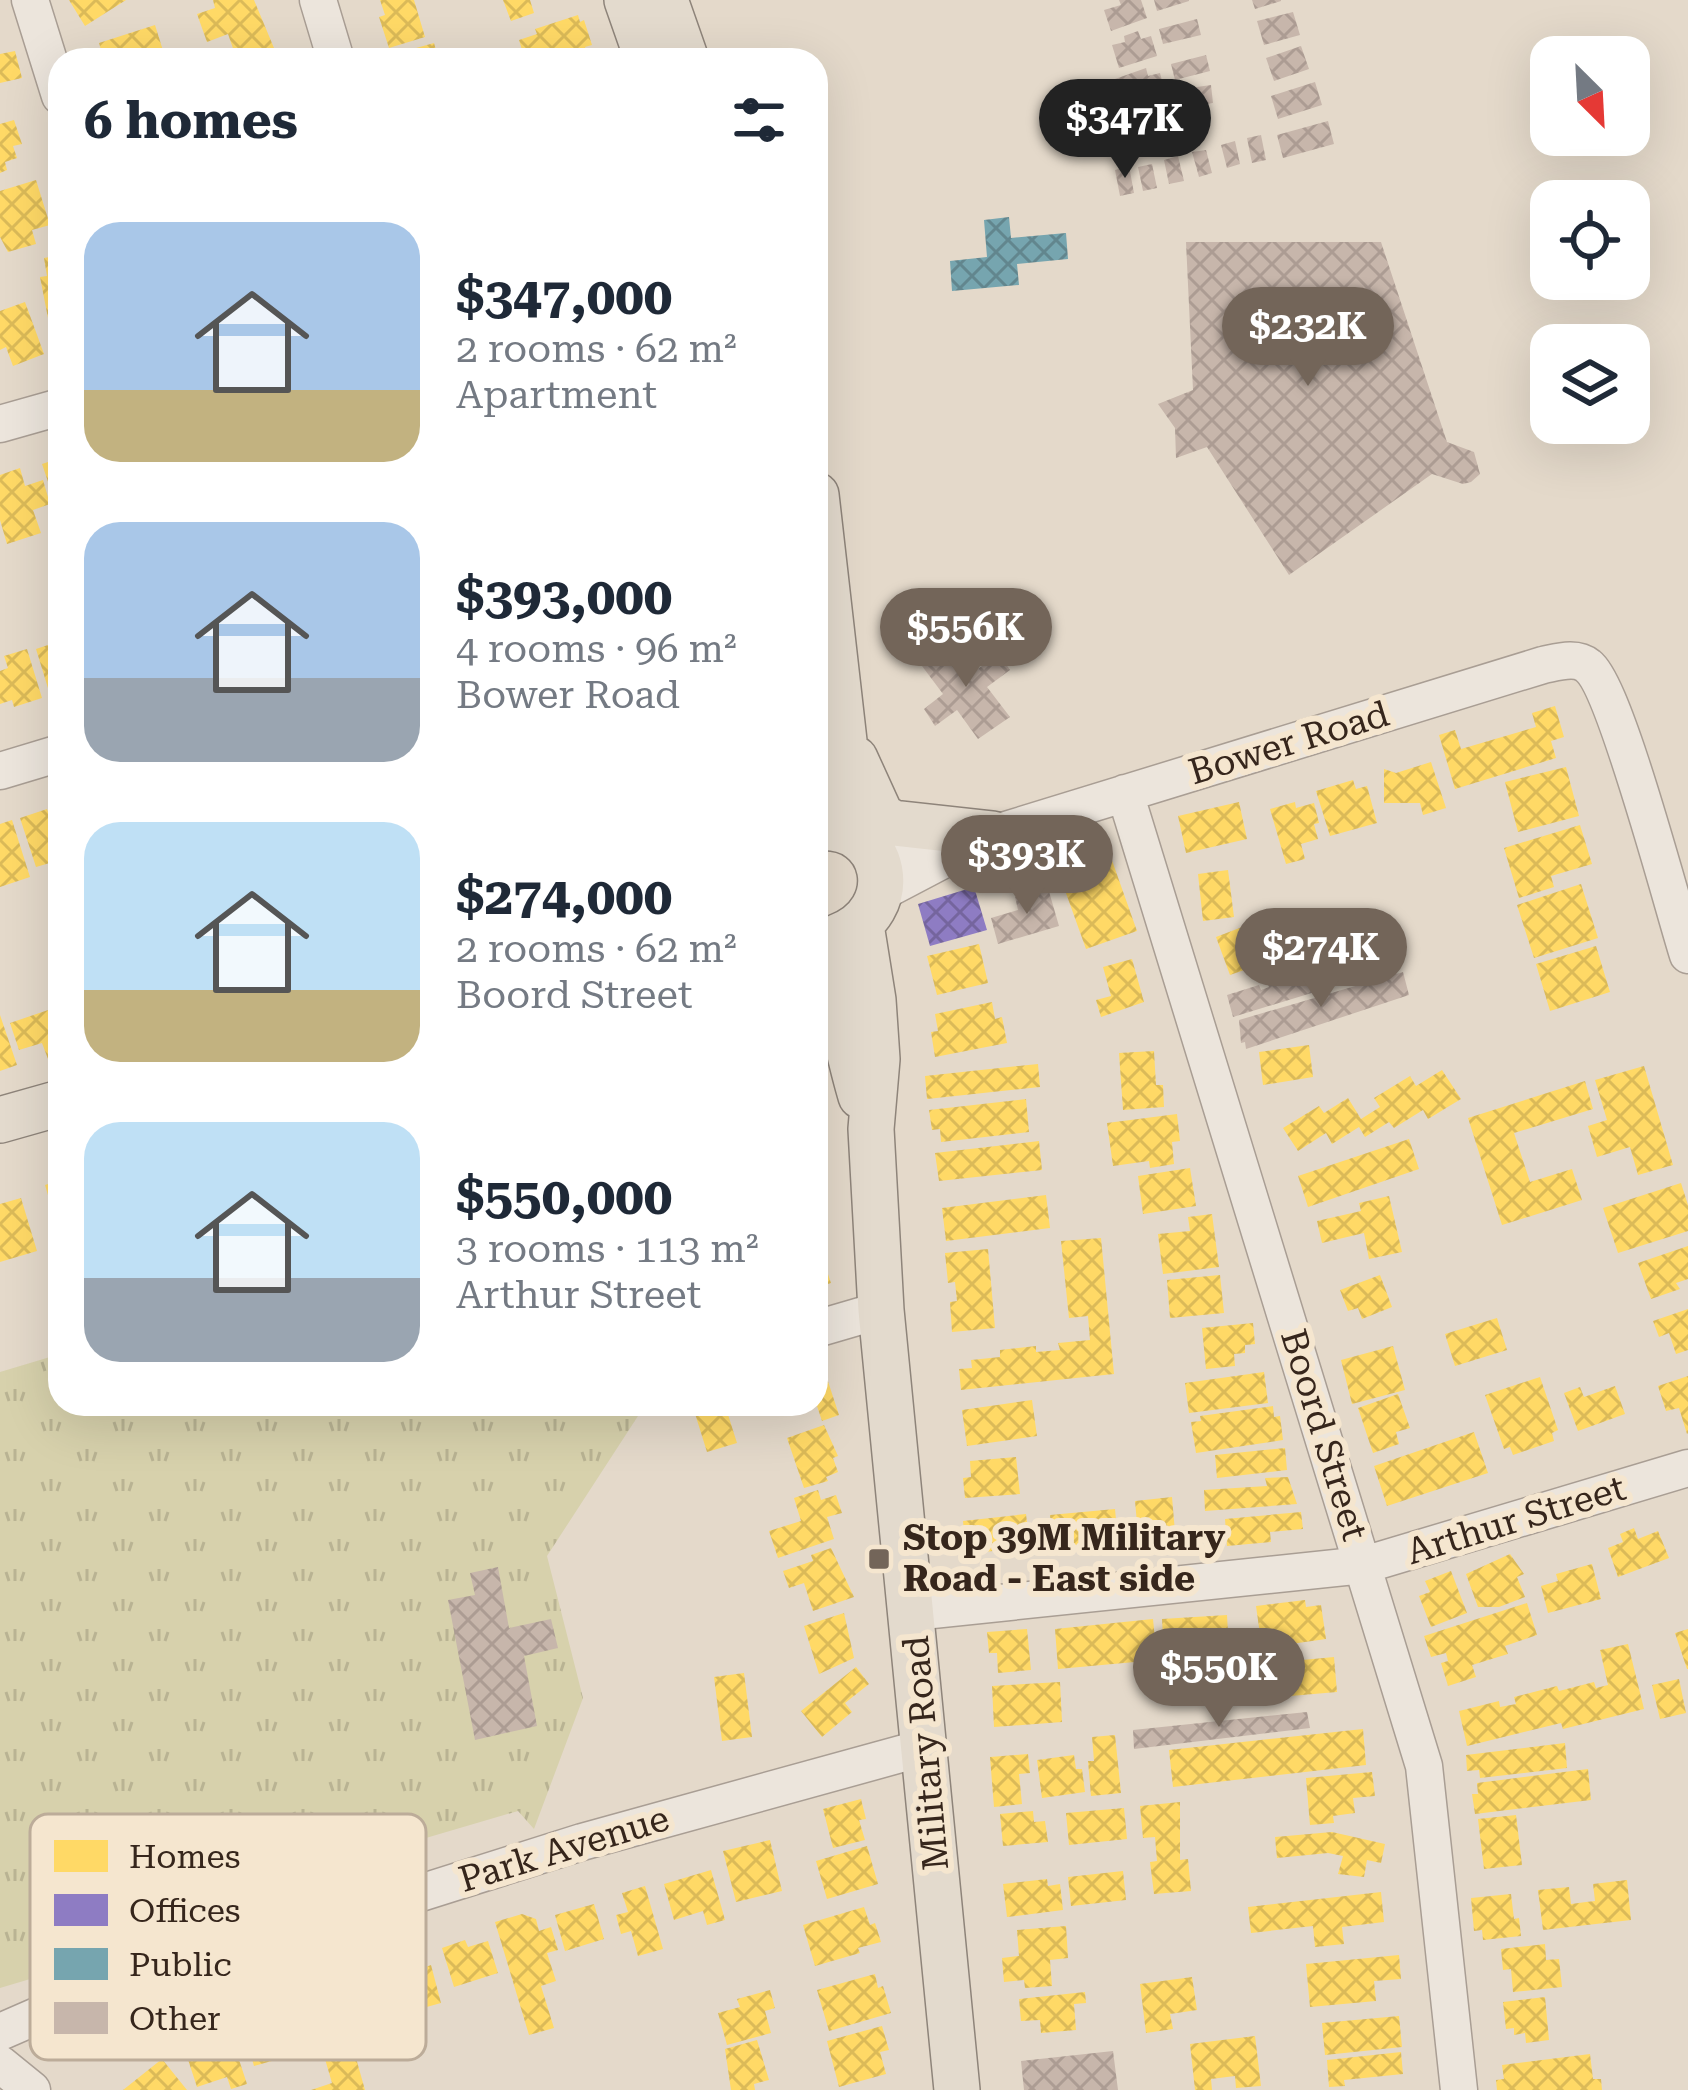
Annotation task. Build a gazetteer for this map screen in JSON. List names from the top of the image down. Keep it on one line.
{"streets":{"main road":["Military Road"],"street":["Bower Road","Boord Street","Arthur Street","Park Avenue"]},"crossings":[["Bower Road","Boord Street"],["Bower Road","Military Road"],["Boord Street","Arthur Street"],["Arthur Street","Military Road"],["Military Road","Park Avenue"]],"places":{"transit":["Stop 39M Military Road - East side"]},"legend":["Homes","Offices","Public","Other"],"north":"bottom right","page":{"heading":"6 homes","price":["$347K","$232K","$556K","$393K","$274K","$550K"],"list":[{"name":"$347,000","note":"2 rooms · 62 m² · Apartment"},{"name":"$393,000","note":"4 rooms · 96 m² · Bower Road"},{"name":"$274,000","note":"2 rooms · 62 m² · Boord Street"},{"name":"$550,000","note":"3 rooms · 113 m² · Arthur Street"}]}}
